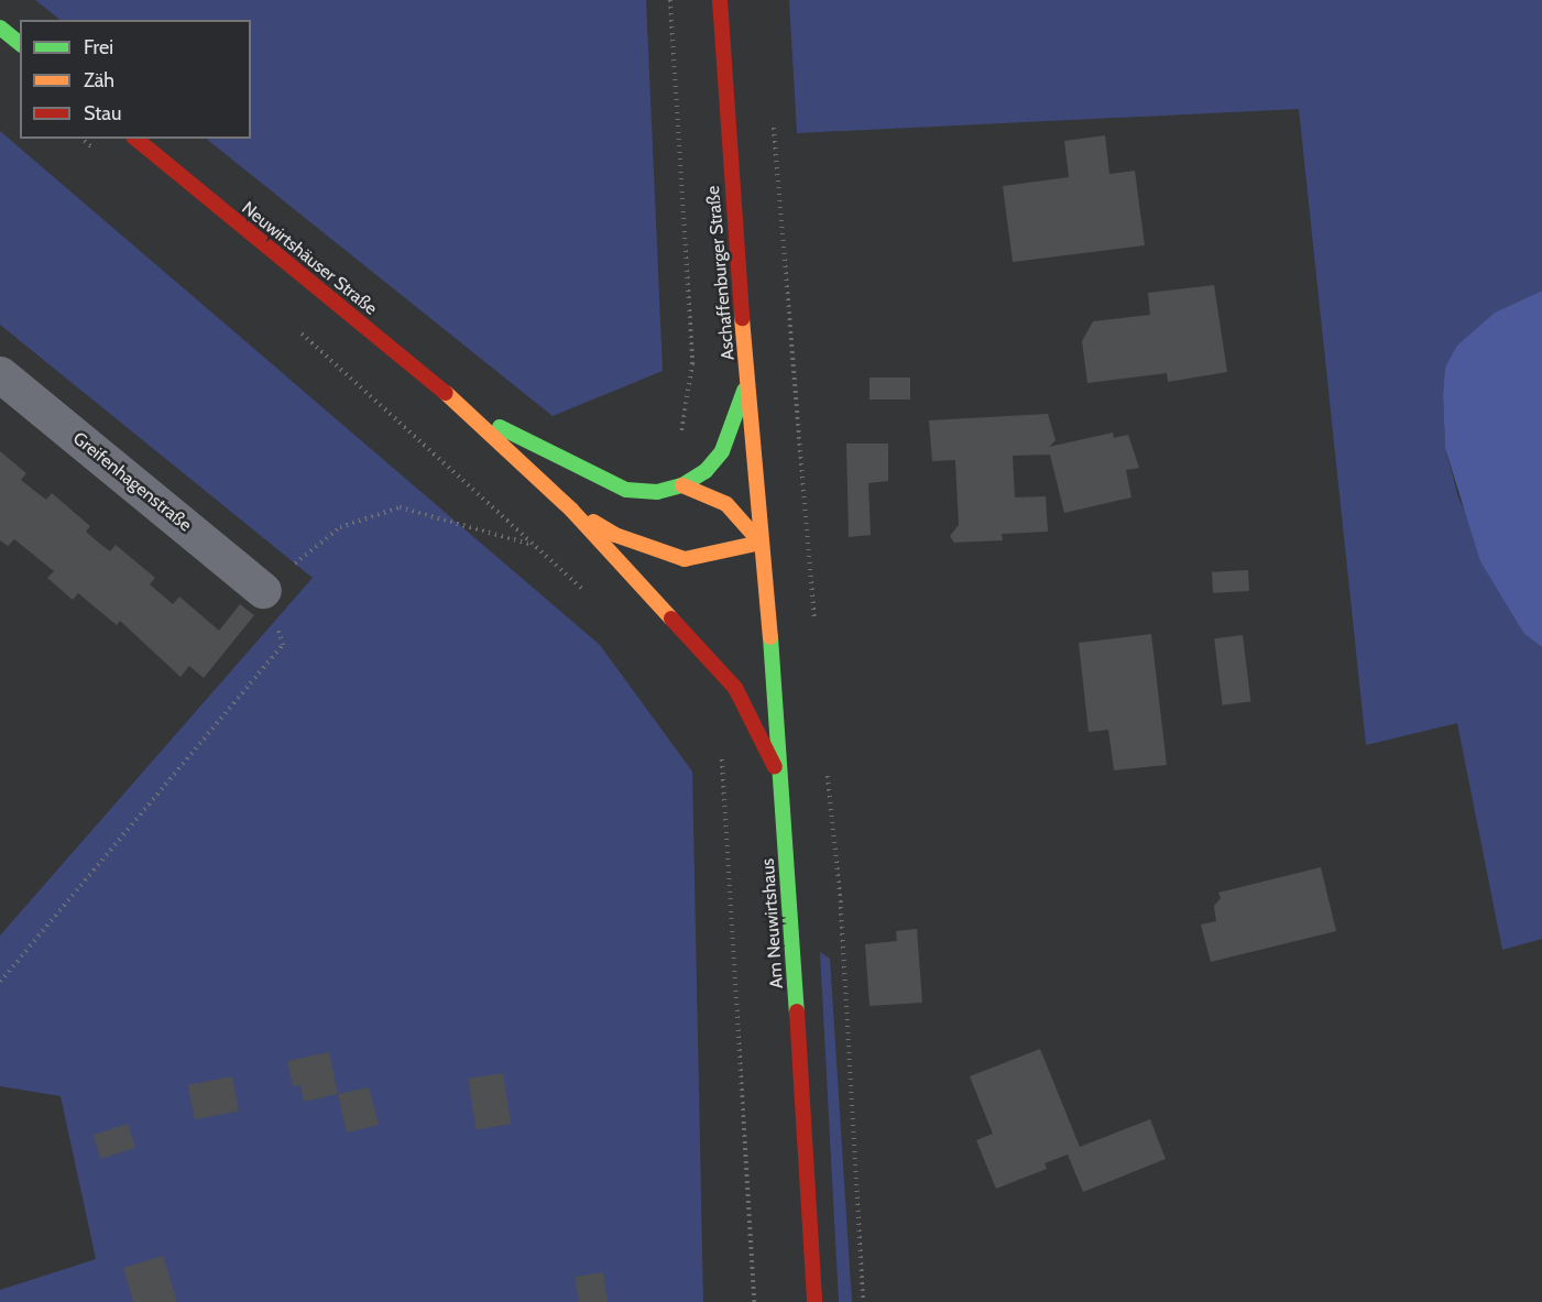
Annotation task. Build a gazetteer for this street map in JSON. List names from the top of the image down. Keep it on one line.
{"streets":{"main road":["Neuwirtshäuser Straße","Aschaffenburger Straße","Am Neuwirtshaus"],"street":["Greifenhagenstraße"]},"crossings":[["Neuwirtshäuser Straße","Aschaffenburger Straße"],["Neuwirtshäuser Straße","Am Neuwirtshaus"],["Aschaffenburger Straße","Am Neuwirtshaus"]],"legend":["Frei","Zäh","Stau"]}
